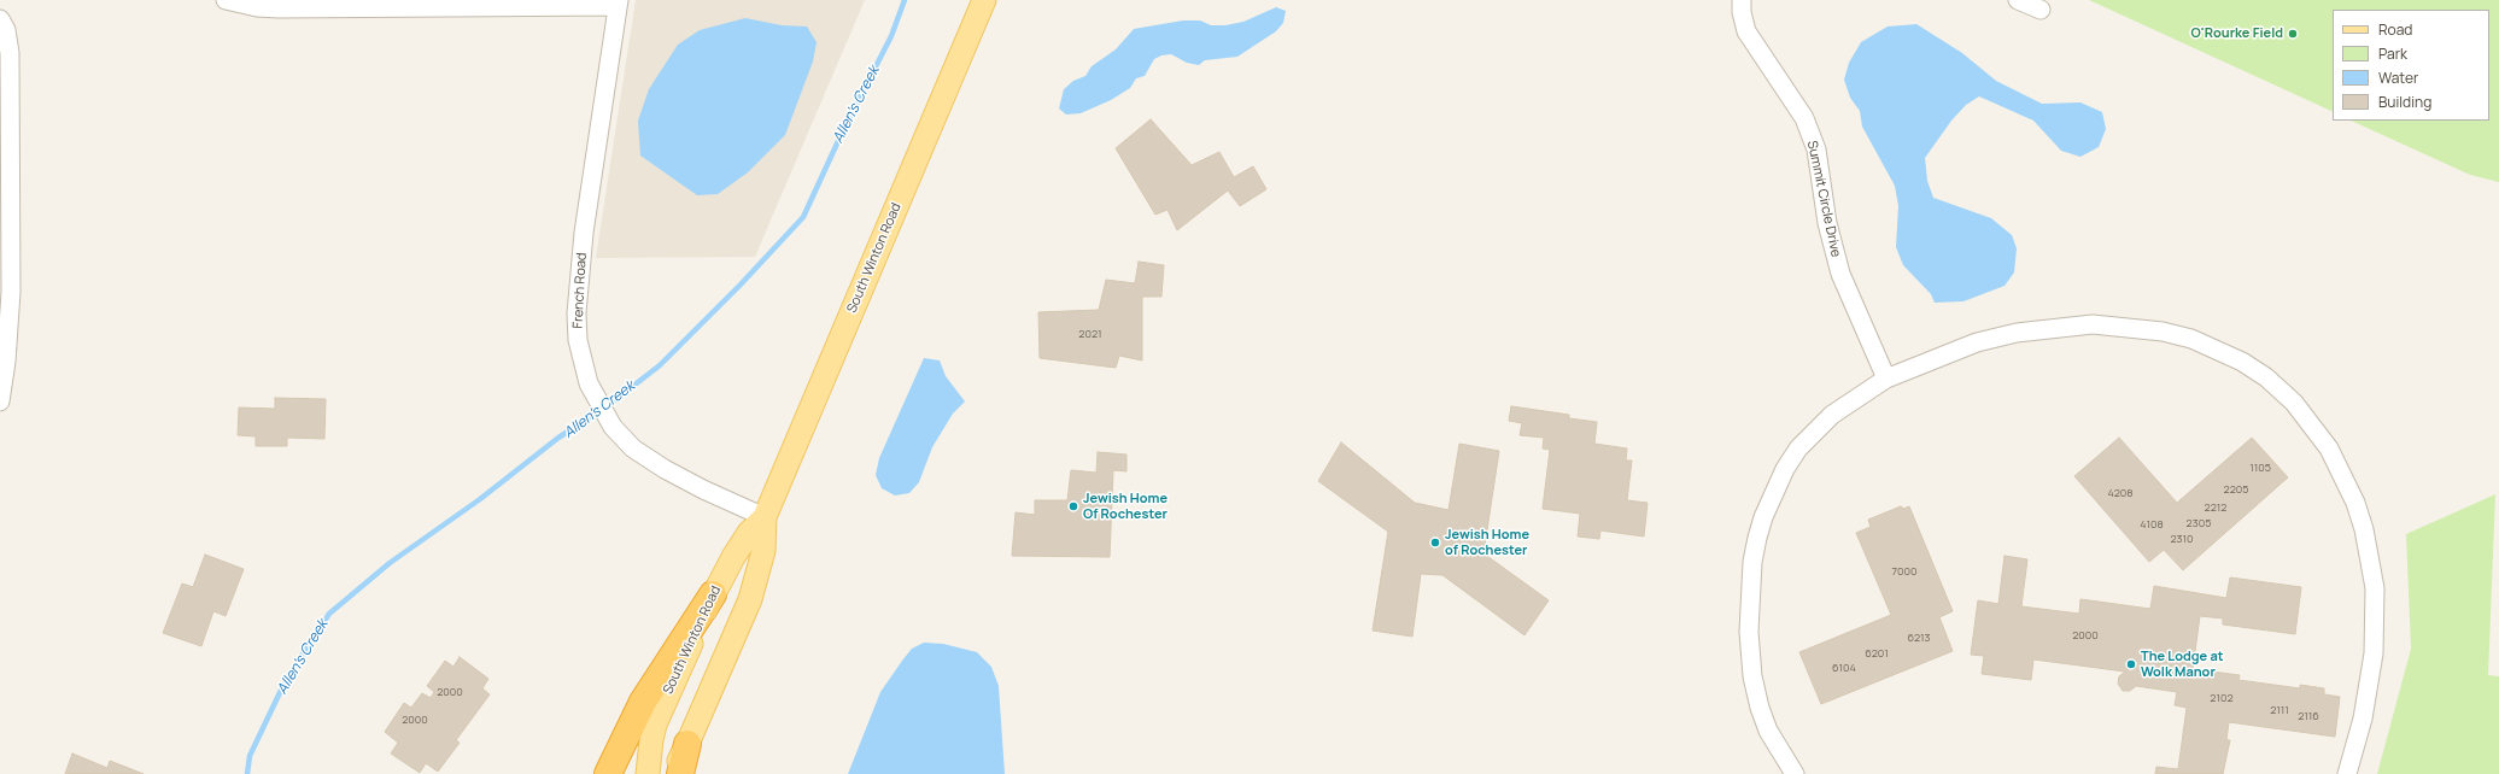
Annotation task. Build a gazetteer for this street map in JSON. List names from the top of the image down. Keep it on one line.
{"streets":{"main road":["South Winton Road"],"street":["Summit Circle Drive","French Road"]},"crossings":[["South Winton Road","French Road"]],"water":["Allen's Creek"],"places":["O'Rourke Field","Jewish Home Of Rochester","Jewish Home of Rochester","The Lodge at Wolk Manor"],"house_numbers":["2021","1105","2205","4208","2212","2305","4108","2310","7000","2000","6213","6201","6104","2000","2102","2111","2116","2000"],"legend":["Road","Park","Water","Building"]}
